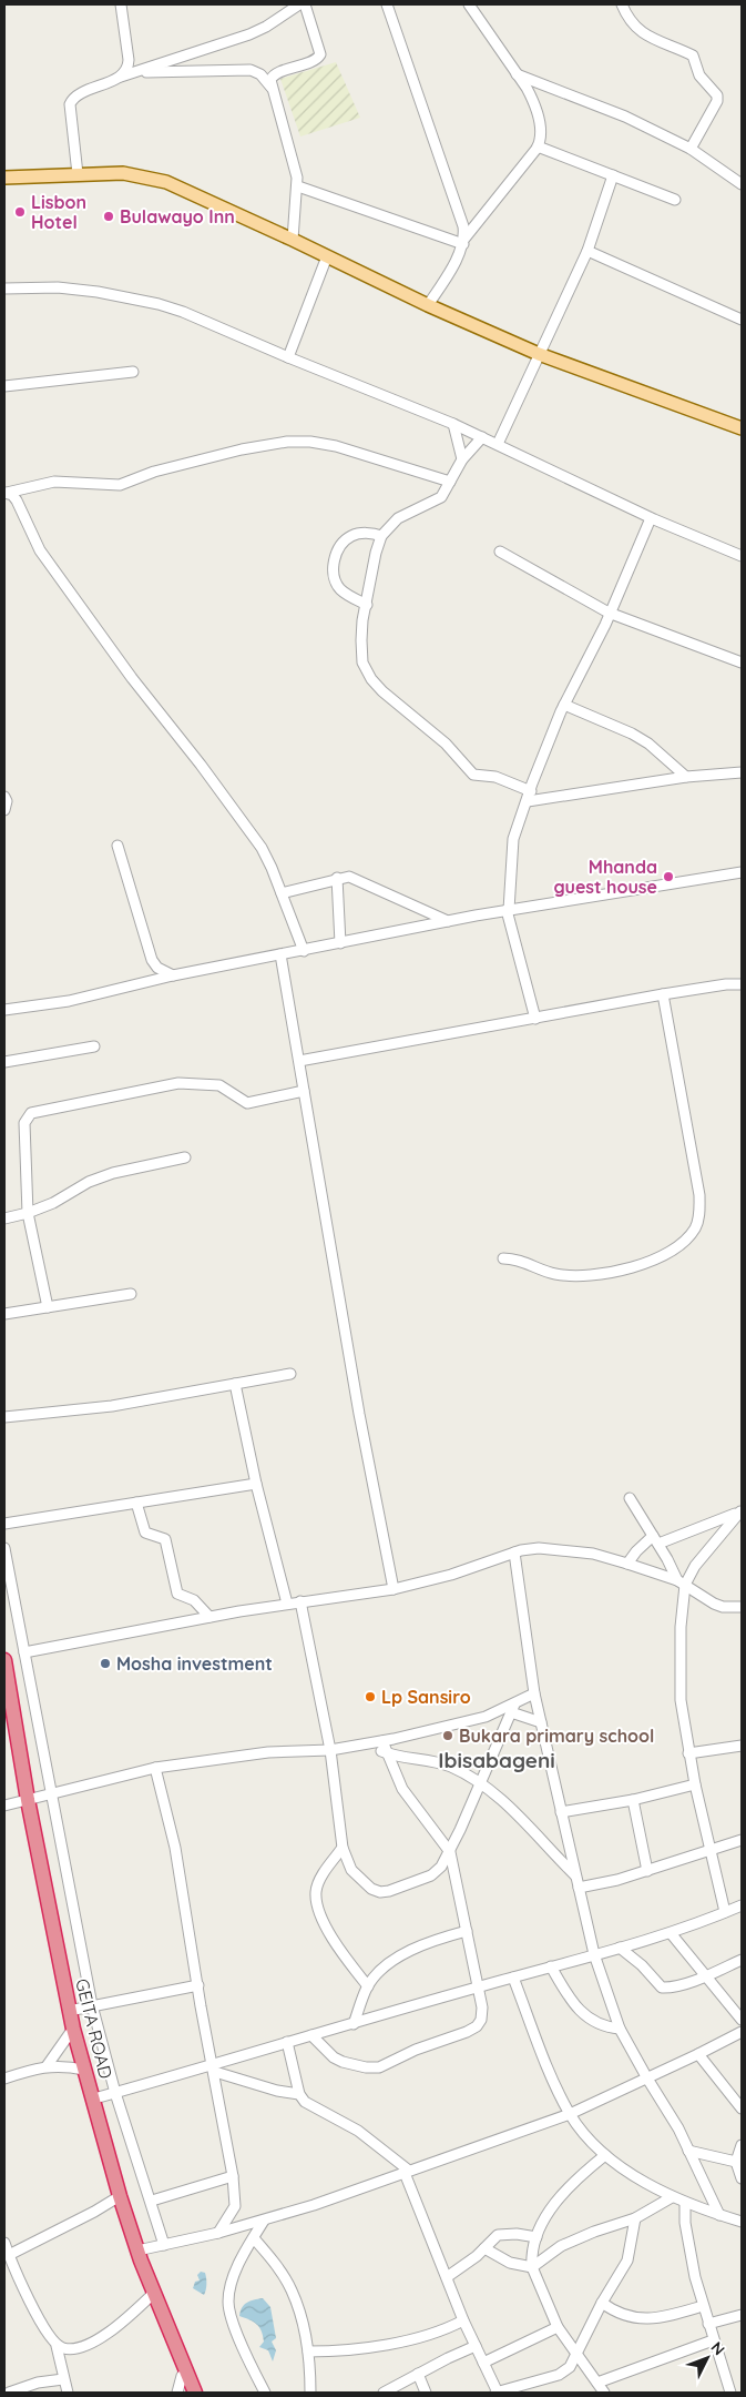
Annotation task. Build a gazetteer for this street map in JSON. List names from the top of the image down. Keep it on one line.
{"streets":{"highway":["GEITA ROAD"]},"districts":["Ibisabageni"],"places":["Lisbon Hotel","Bulawayo Inn","Mhanda guest house","Mosha investment","Lp Sansiro","Bukara primary school"],"north":"top right"}
